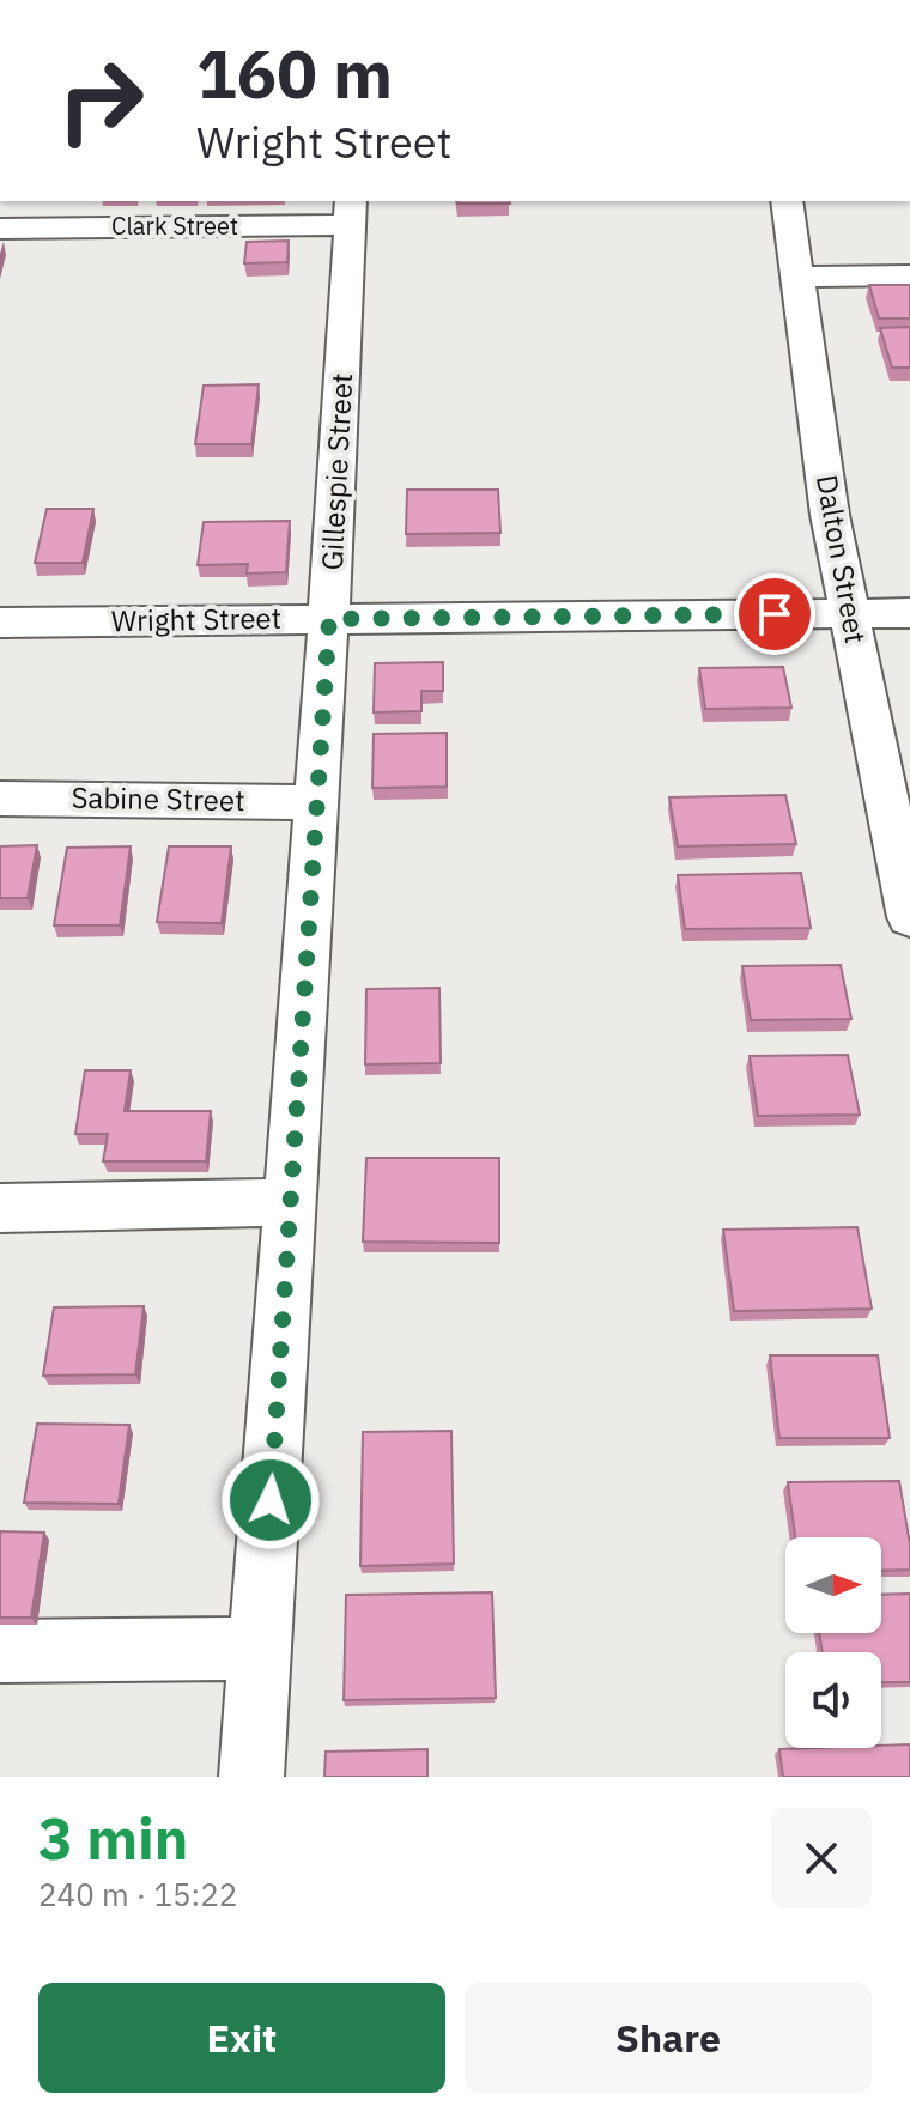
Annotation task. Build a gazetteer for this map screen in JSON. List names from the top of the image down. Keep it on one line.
{"streets":{"street":["Clark Street","Gillespie Street","Dalton Street","Wright Street","Sabine Street"]},"crossings":[["Clark Street","Gillespie Street"],["Gillespie Street","Wright Street"],["Gillespie Street","Sabine Street"],["Dalton Street","Wright Street"]],"north":"right","page":{"turn":["160 m","Wright Street"],"heading":["3 min","240 m · 15:22"],"buttons":["Exit","Share"]}}
